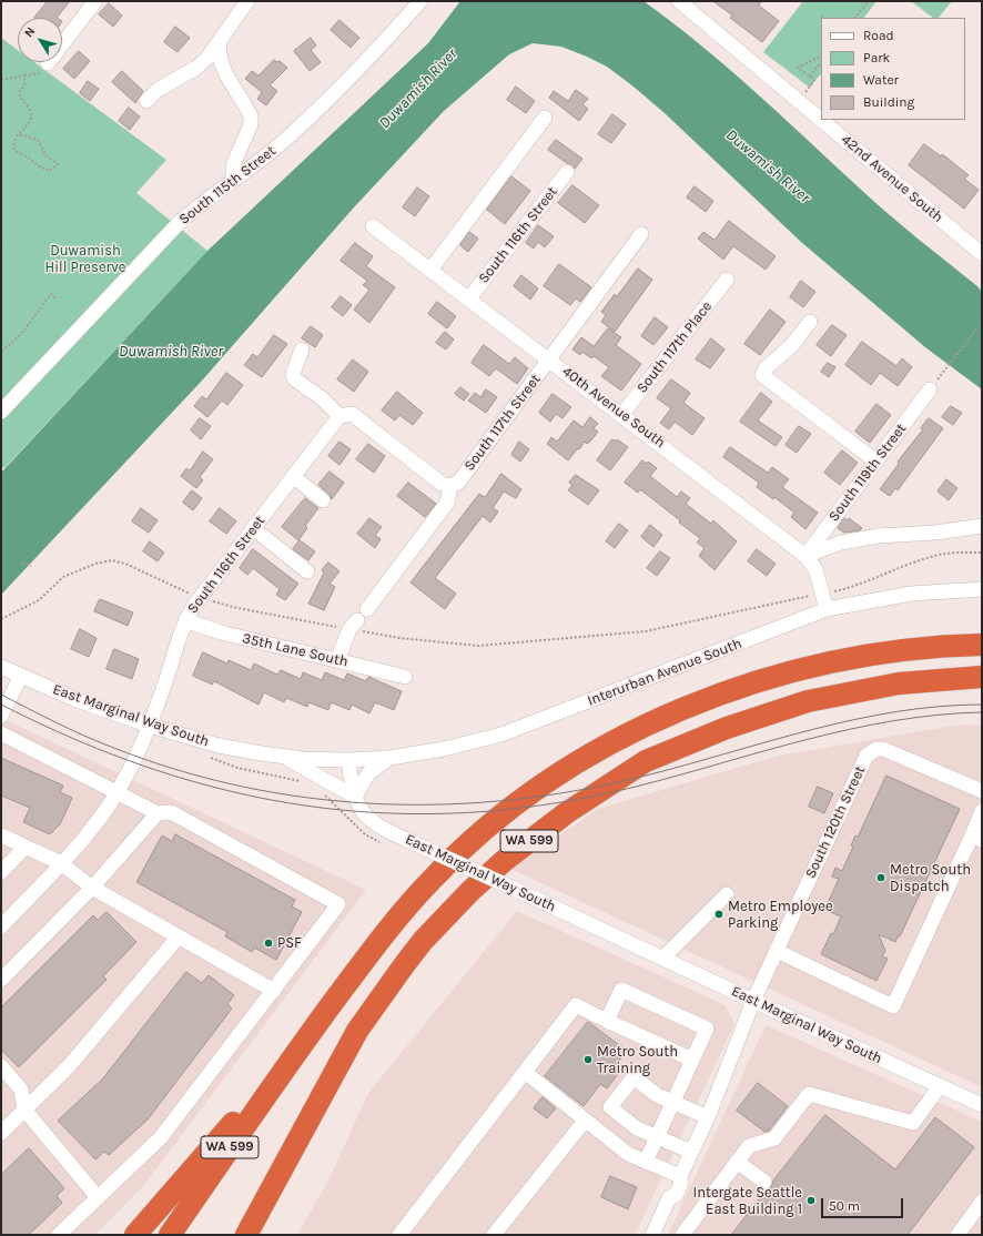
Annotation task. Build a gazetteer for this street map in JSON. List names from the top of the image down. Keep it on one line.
{"streets":{"highway":["WA 599"],"street":["42nd Avenue South","South 115th Street","South 116th Street","South 117th Place","40th Avenue South","South 117th Street","South 119th Street","35th Lane South","Interurban Avenue South","East Marginal Way South","South 120th Street"]},"crossings":[["South 116th Street","40th Avenue South"],["South 116th Street","35th Lane South"],["South 116th Street","East Marginal Way South"],["South 117th Place","40th Avenue South"],["40th Avenue South","South 117th Street"],["40th Avenue South","South 119th Street"],["40th Avenue South","Interurban Avenue South"],["Interurban Avenue South","East Marginal Way South"],["East Marginal Way South","South 120th Street"]],"water":["Duwamish River"],"parks":["Duwamish Hill Preserve"],"places":["Metro South Dispatch","Metro Employee Parking","PSF","Metro South Training","Intergate Seattle East Building 1"],"legend":["Road","Park","Water","Building"],"scale_bar":"50 m","north":"top left"}
